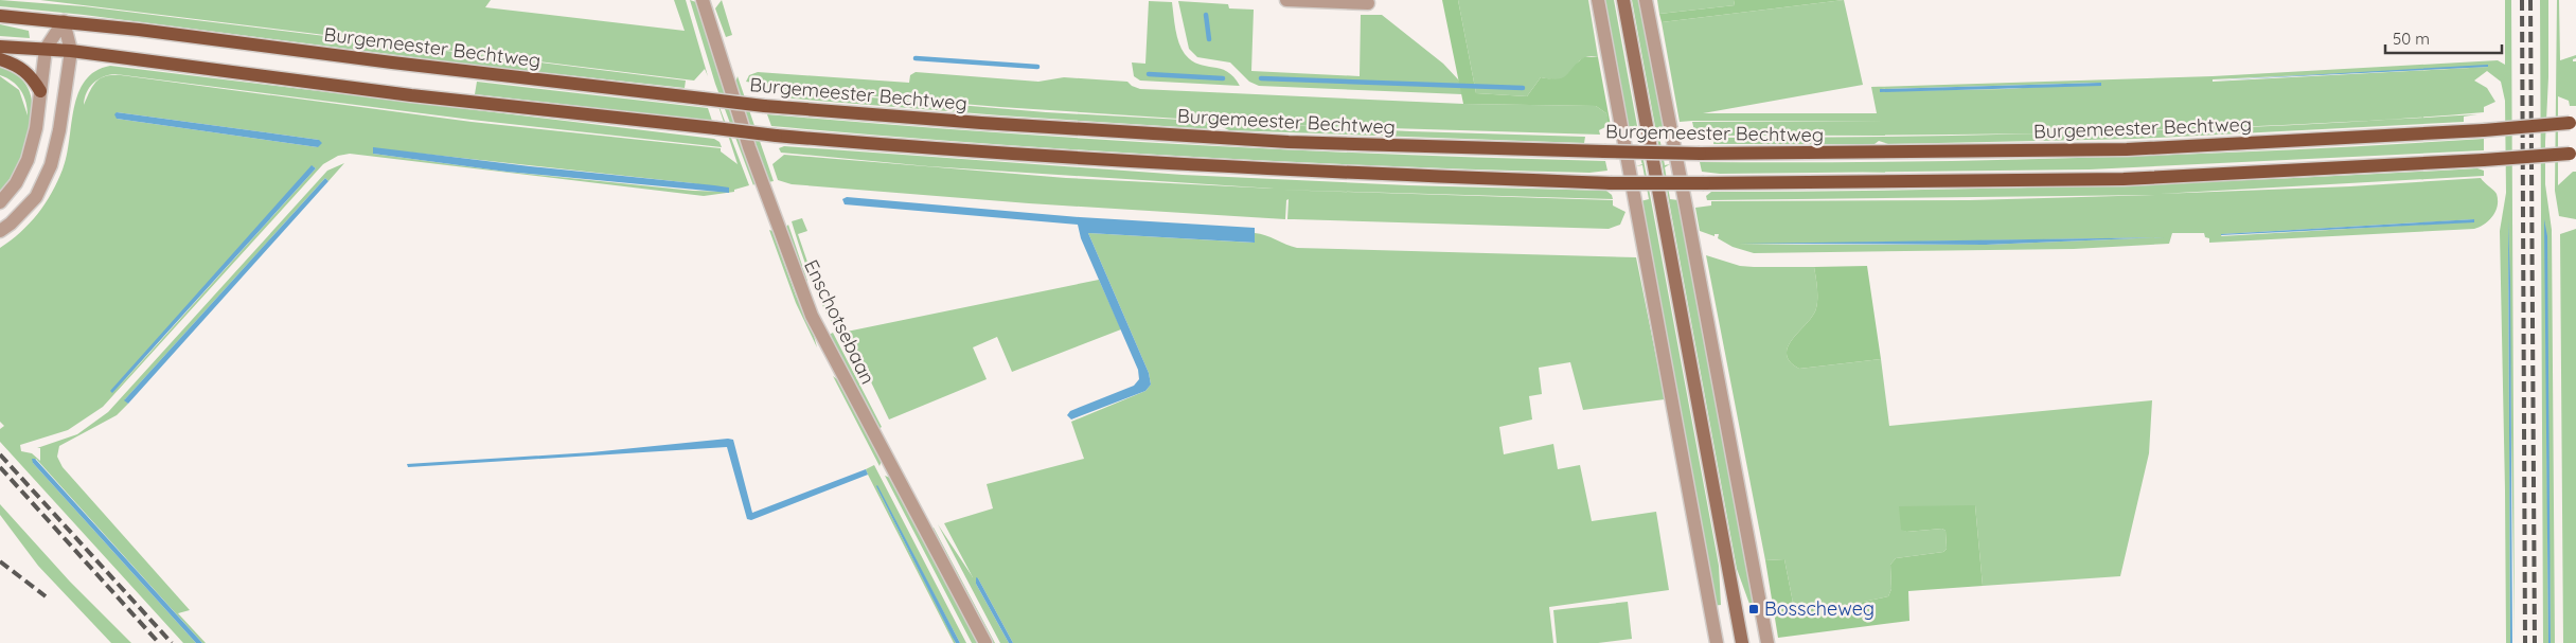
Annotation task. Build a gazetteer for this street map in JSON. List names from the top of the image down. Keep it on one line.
{"streets":{"main road":["Burgemeester Bechtweg"],"street":["Enschotsebaan"]},"places":{"transit":["Bosscheweg"]},"scale_bar":"50 m"}
